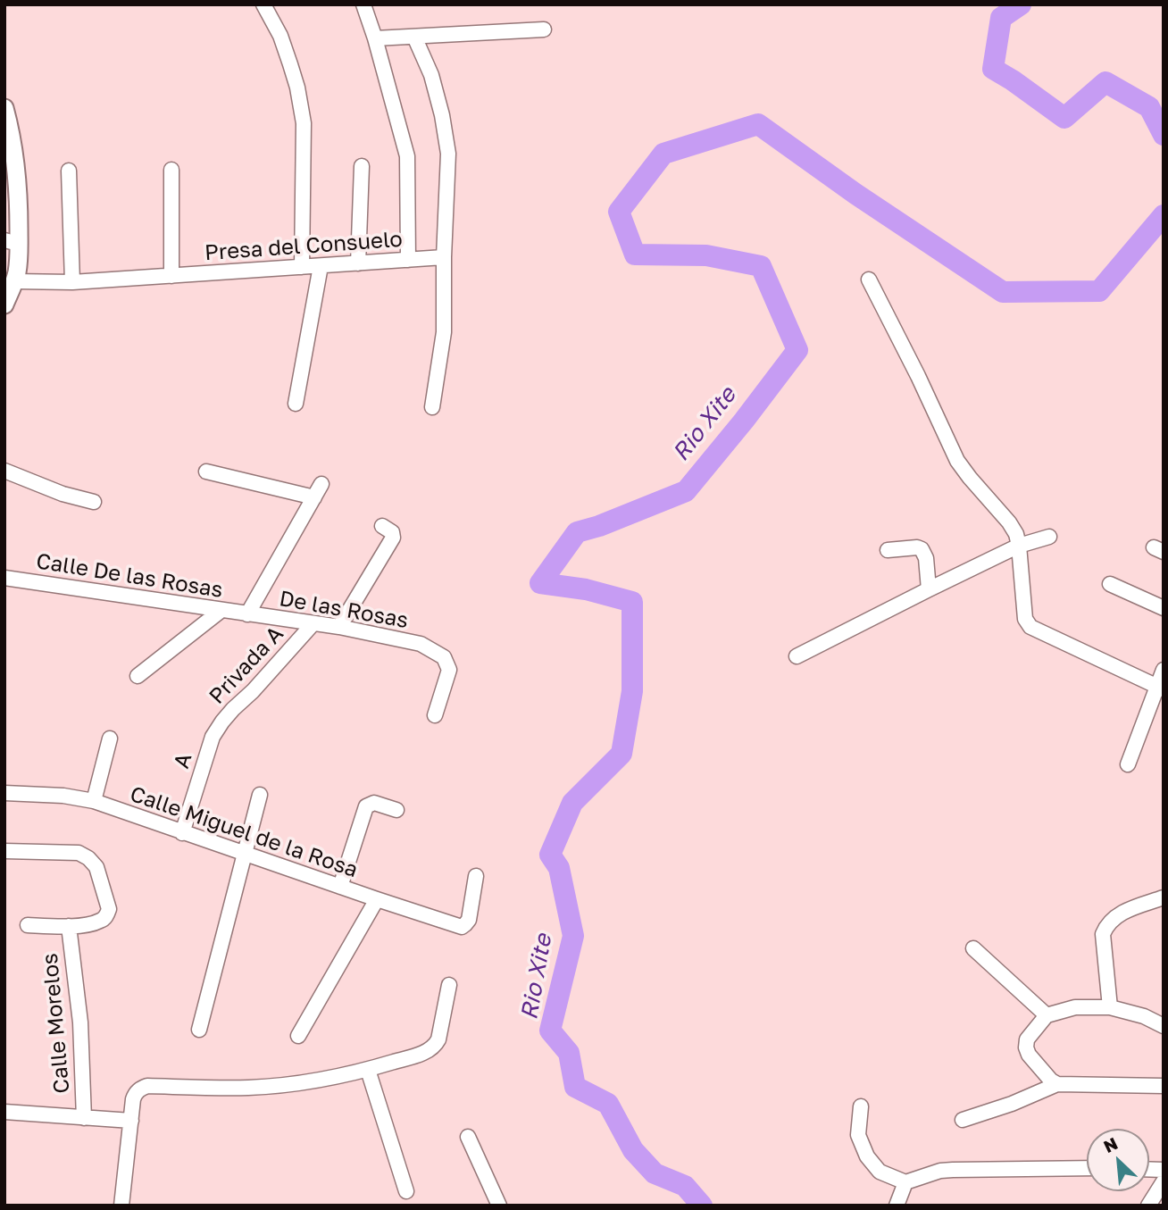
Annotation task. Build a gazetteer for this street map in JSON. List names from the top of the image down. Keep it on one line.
{"streets":{"street":["Presa del Consuelo","Calle De las Rosas","De las Rosas","Privada A","A","Calle Miguel de la Rosa","Calle Morelos"]},"crossings":[["Calle De las Rosas","De las Rosas"],["De las Rosas","Privada A"],["Privada A","A"],["A","Calle Miguel de la Rosa"]],"water":["Rio Xite"],"north":"top left"}
